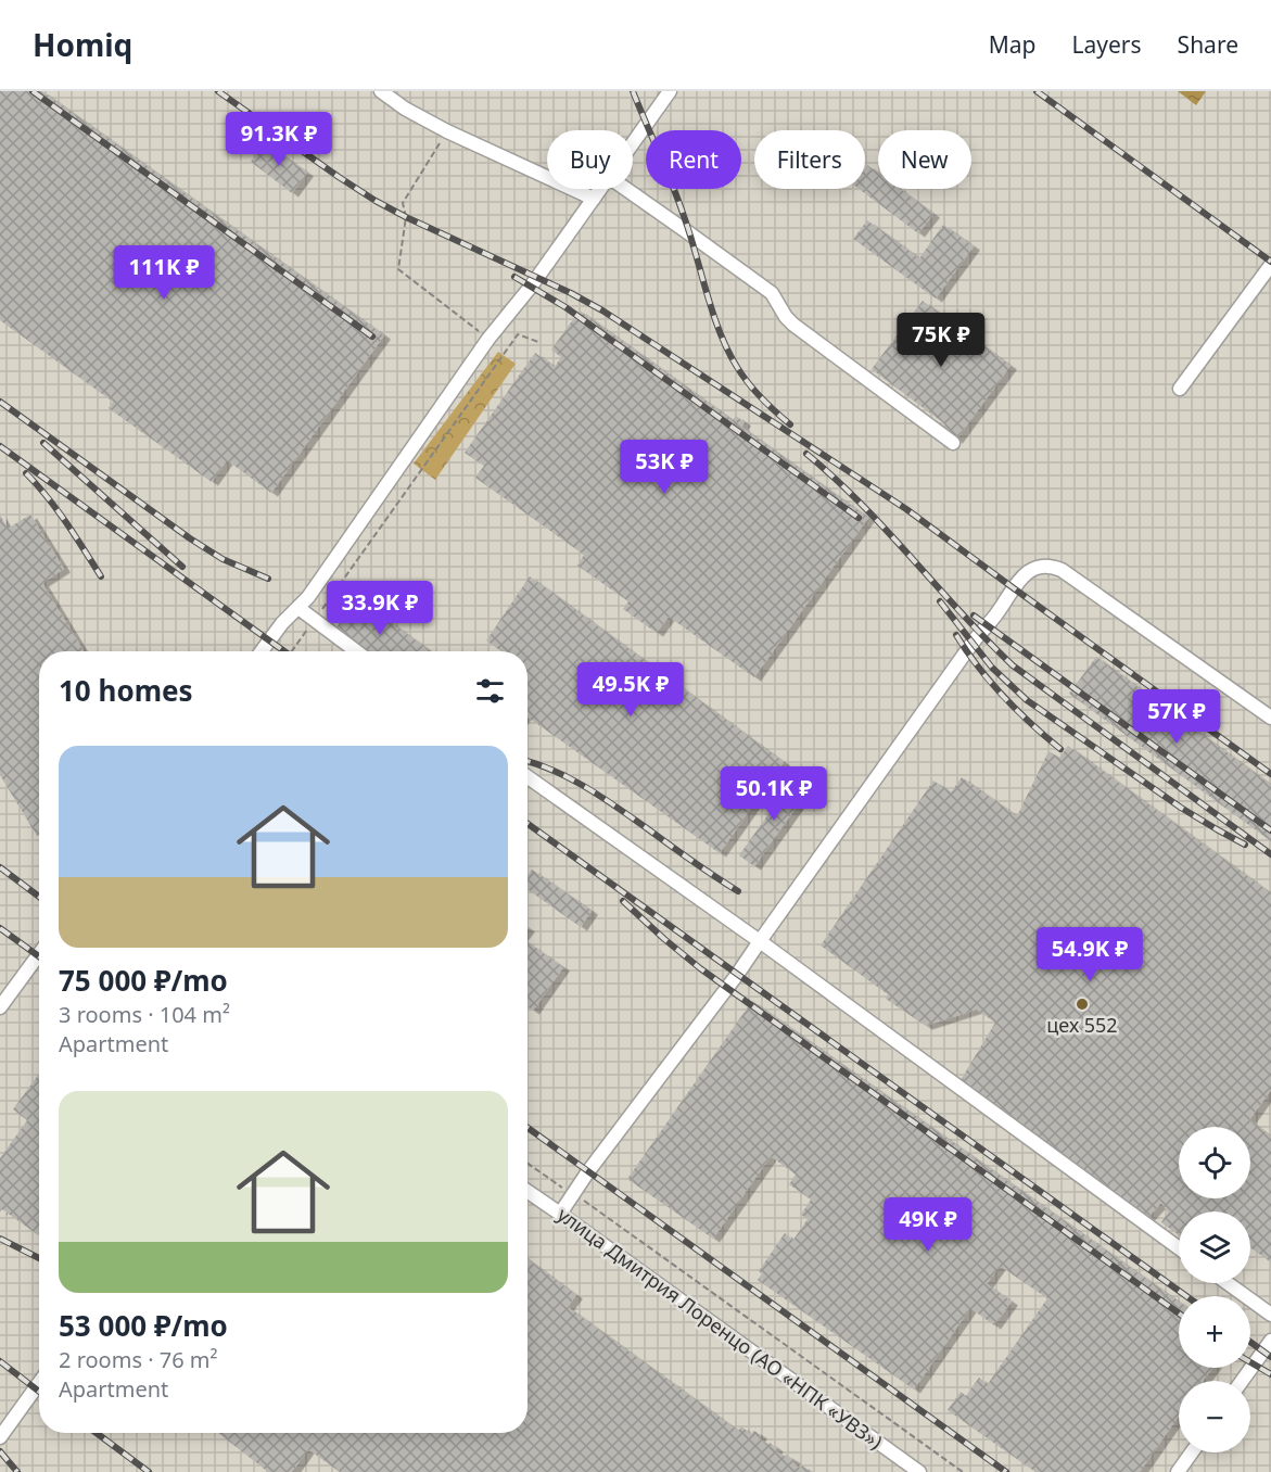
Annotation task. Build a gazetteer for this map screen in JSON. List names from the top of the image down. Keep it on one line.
{"streets":{"lane":["улица Дмитрия Лоренцо (АО «НПК «УВЗ»)"]},"places":["цех 552"],"page":{"header":"Homiq","nav":["Map","Layers","Share"],"price":["91.3K ₽","111K ₽","75K ₽","53K ₽","33.9K ₽","49.5K ₽","57K ₽","50.1K ₽","54.9K ₽","49K ₽"],"chip":["Buy","Rent","Filters","New"],"heading":"10 homes","list":[{"name":"75 000 ₽/mo","note":"3 rooms · 104 m² · Apartment"},{"name":"53 000 ₽/mo","note":"2 rooms · 76 m² · Apartment"}],"map_buttons":["+","−"]}}
